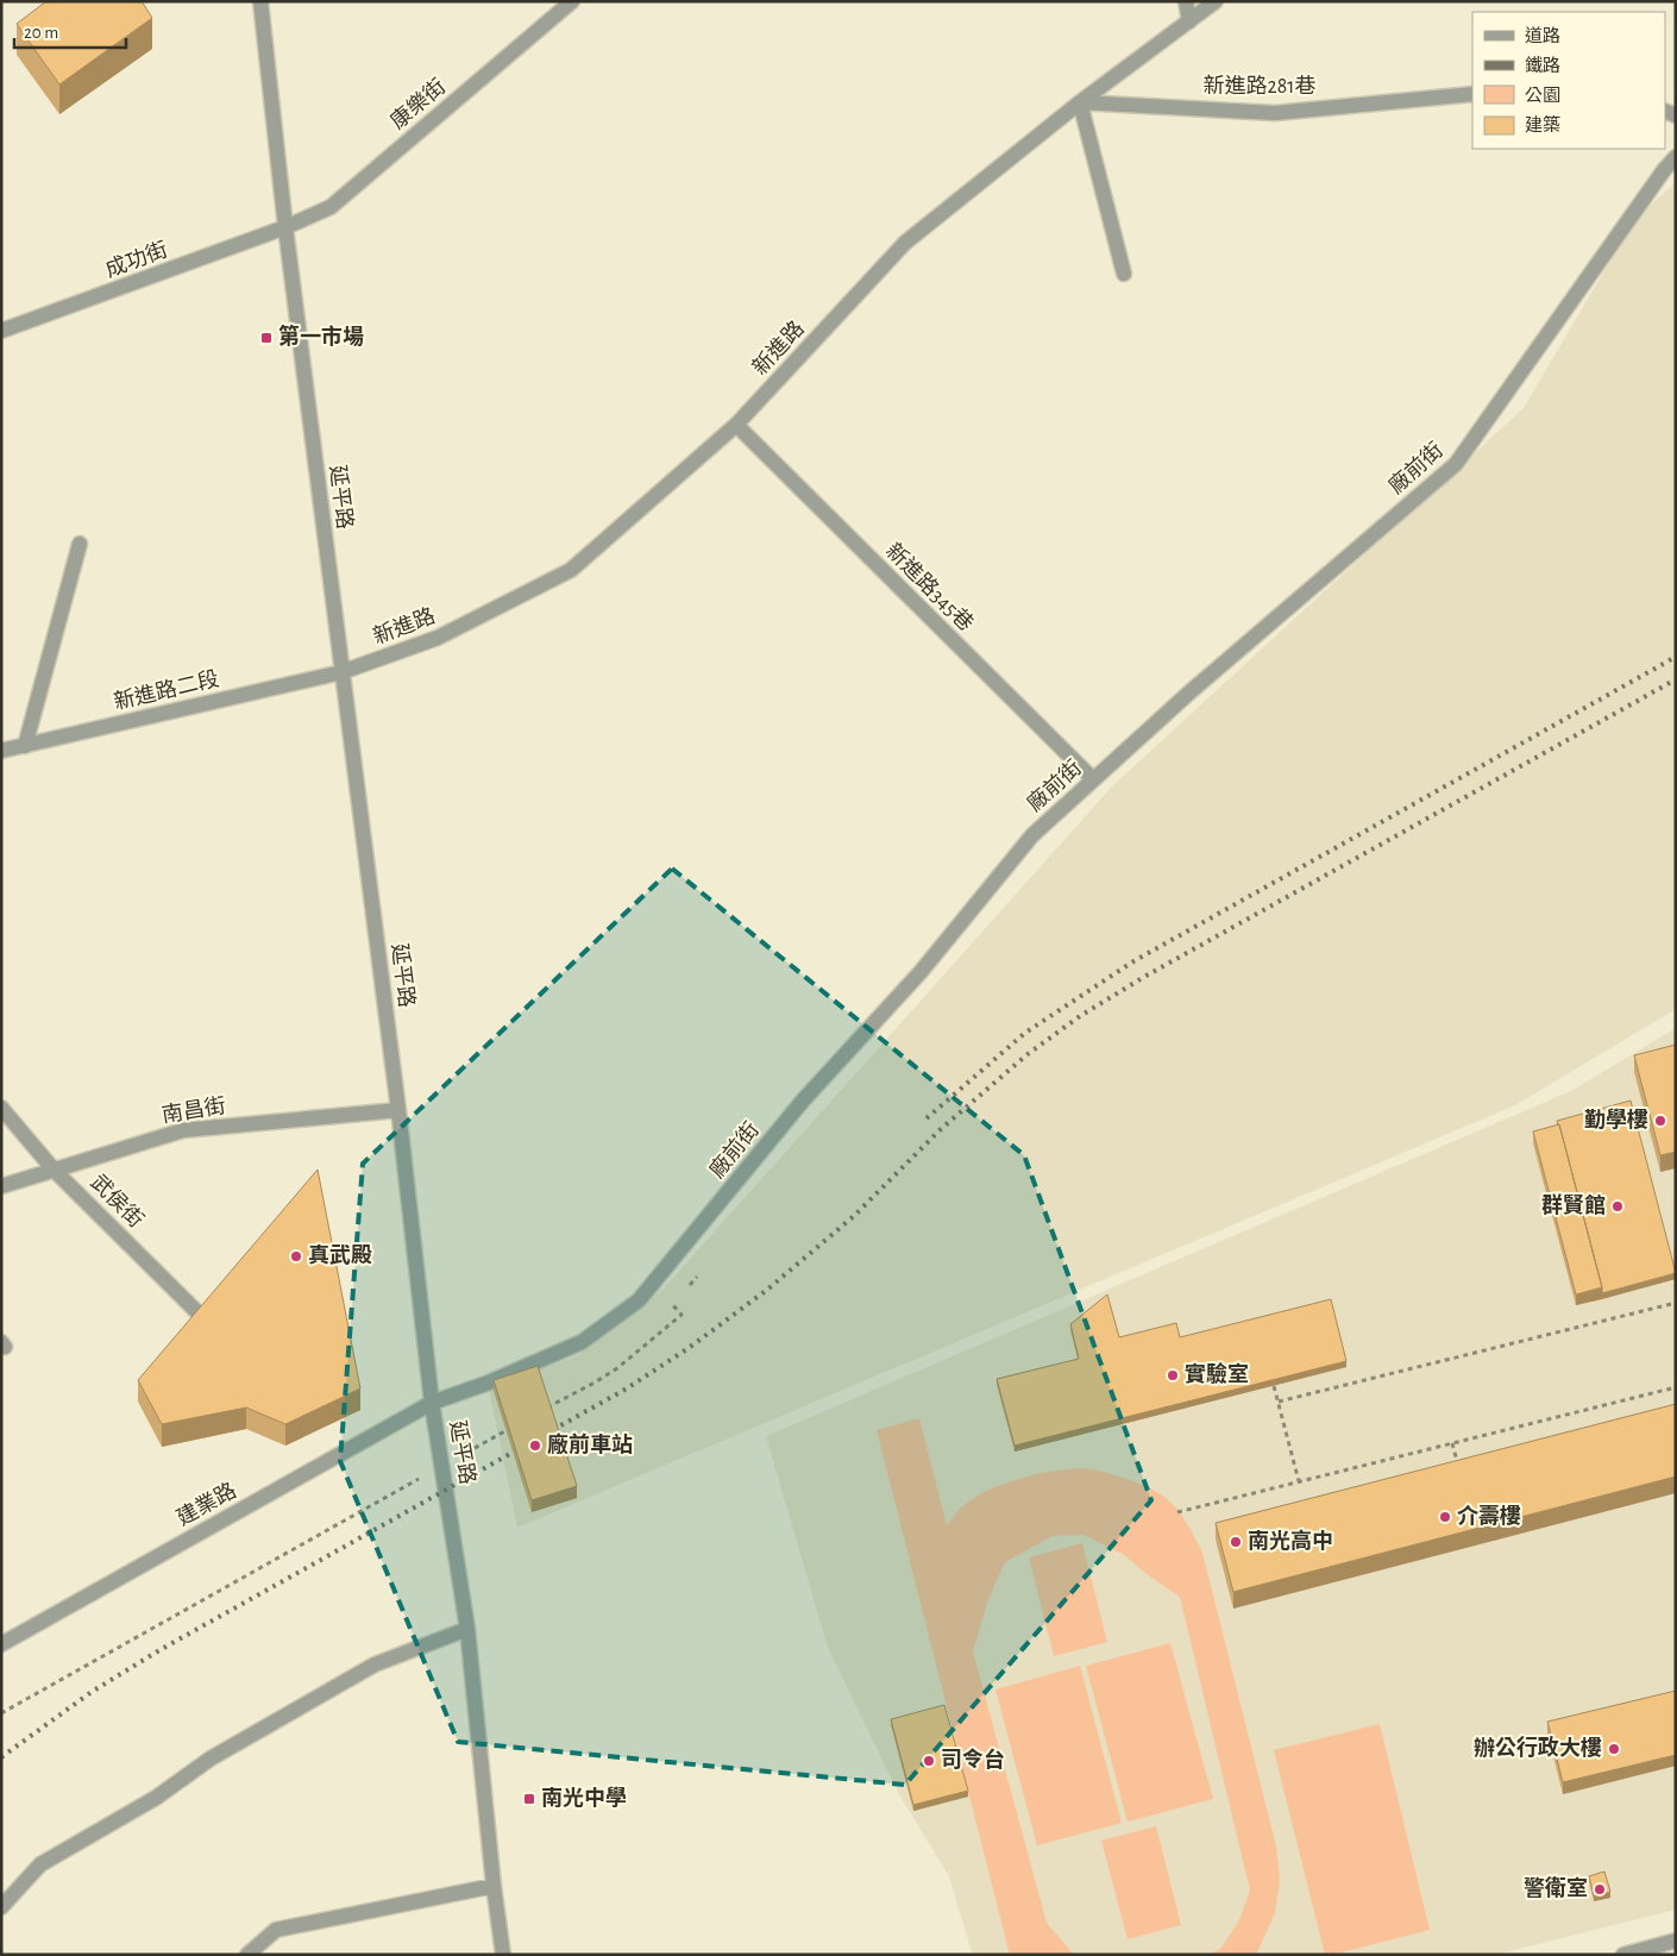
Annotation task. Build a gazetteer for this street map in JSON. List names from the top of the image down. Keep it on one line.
{"streets":{"street":["新進路281巷","康樂街","成功街","新進路","廠前街","延平路","新進路345巷","新進路二段","南昌街","武侯街","建業路"]},"crossings":[["新進路281巷","新進路"],["康樂街","成功街"],["康樂街","延平路"],["成功街","延平路"],["新進路","延平路"],["新進路","新進路345巷"],["新進路","新進路二段"],["廠前街","延平路"],["廠前街","新進路345巷"],["廠前街","建業路"],["延平路","新進路二段"],["延平路","南昌街"],["延平路","建業路"],["南昌街","武侯街"]],"places":{"transit":["第一市場","南光中學"],"other":["勤學樓","群賢館","真武殿","實驗室","廠前車站","介壽樓","南光高中","辦公行政大樓","司令台","警衛室"]},"legend":["道路","鐵路","公園","建築"],"scale_bar":"20 m"}
